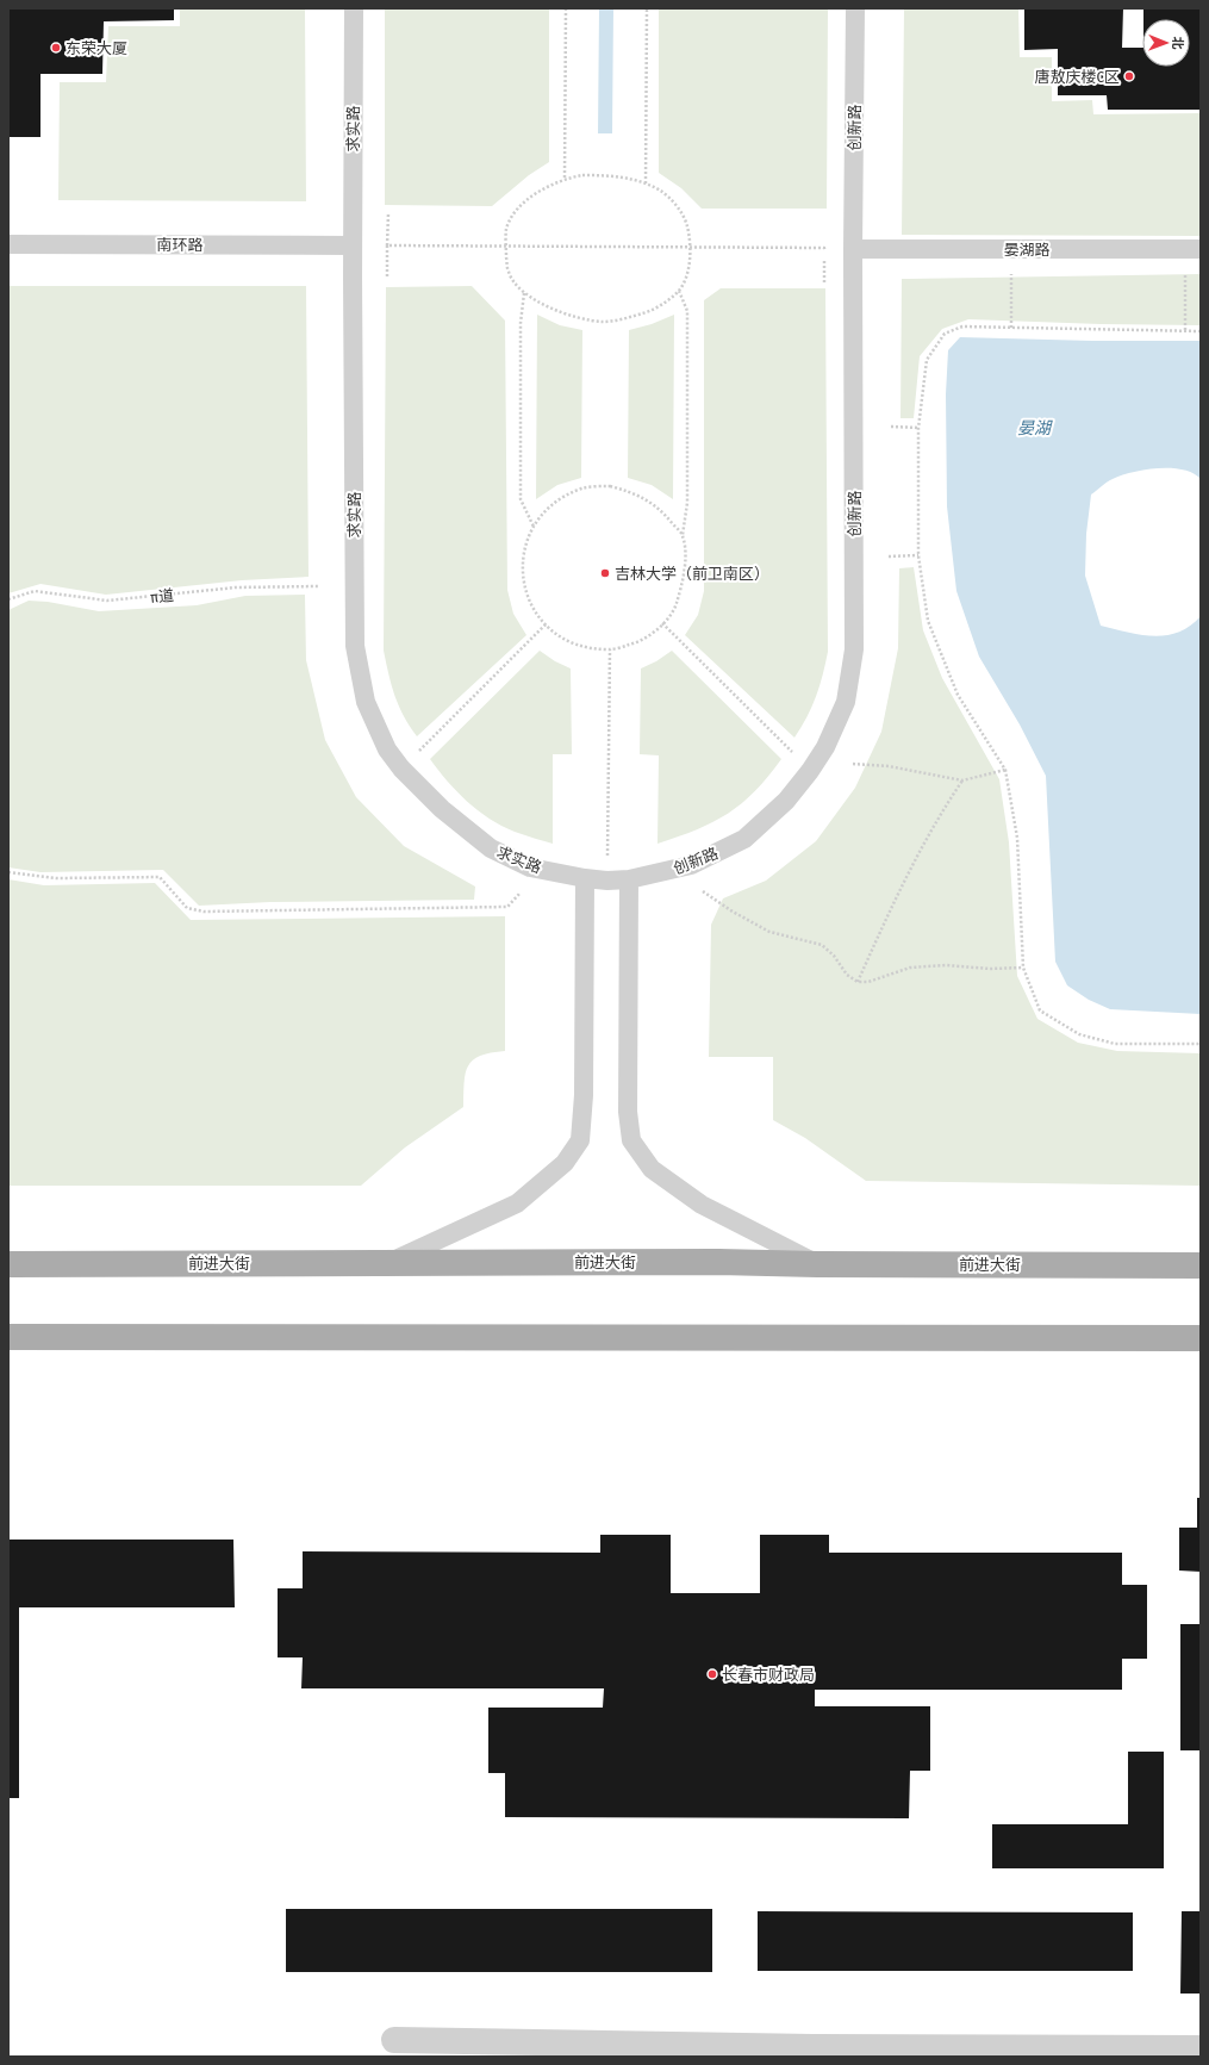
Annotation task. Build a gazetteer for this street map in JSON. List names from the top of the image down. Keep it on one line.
{"streets":{"main road":["前进大街"],"lane":["创新路","求实路","南环路","晏湖路"],"path":["π道"]},"crossings":[["创新路","求实路"],["创新路","晏湖路"],["求实路","南环路"]],"water":["晏湖"],"places":["东荣大厦","唐敖庆楼C区","吉林大学（前卫南区）","长春市财政局"],"north":"right"}
